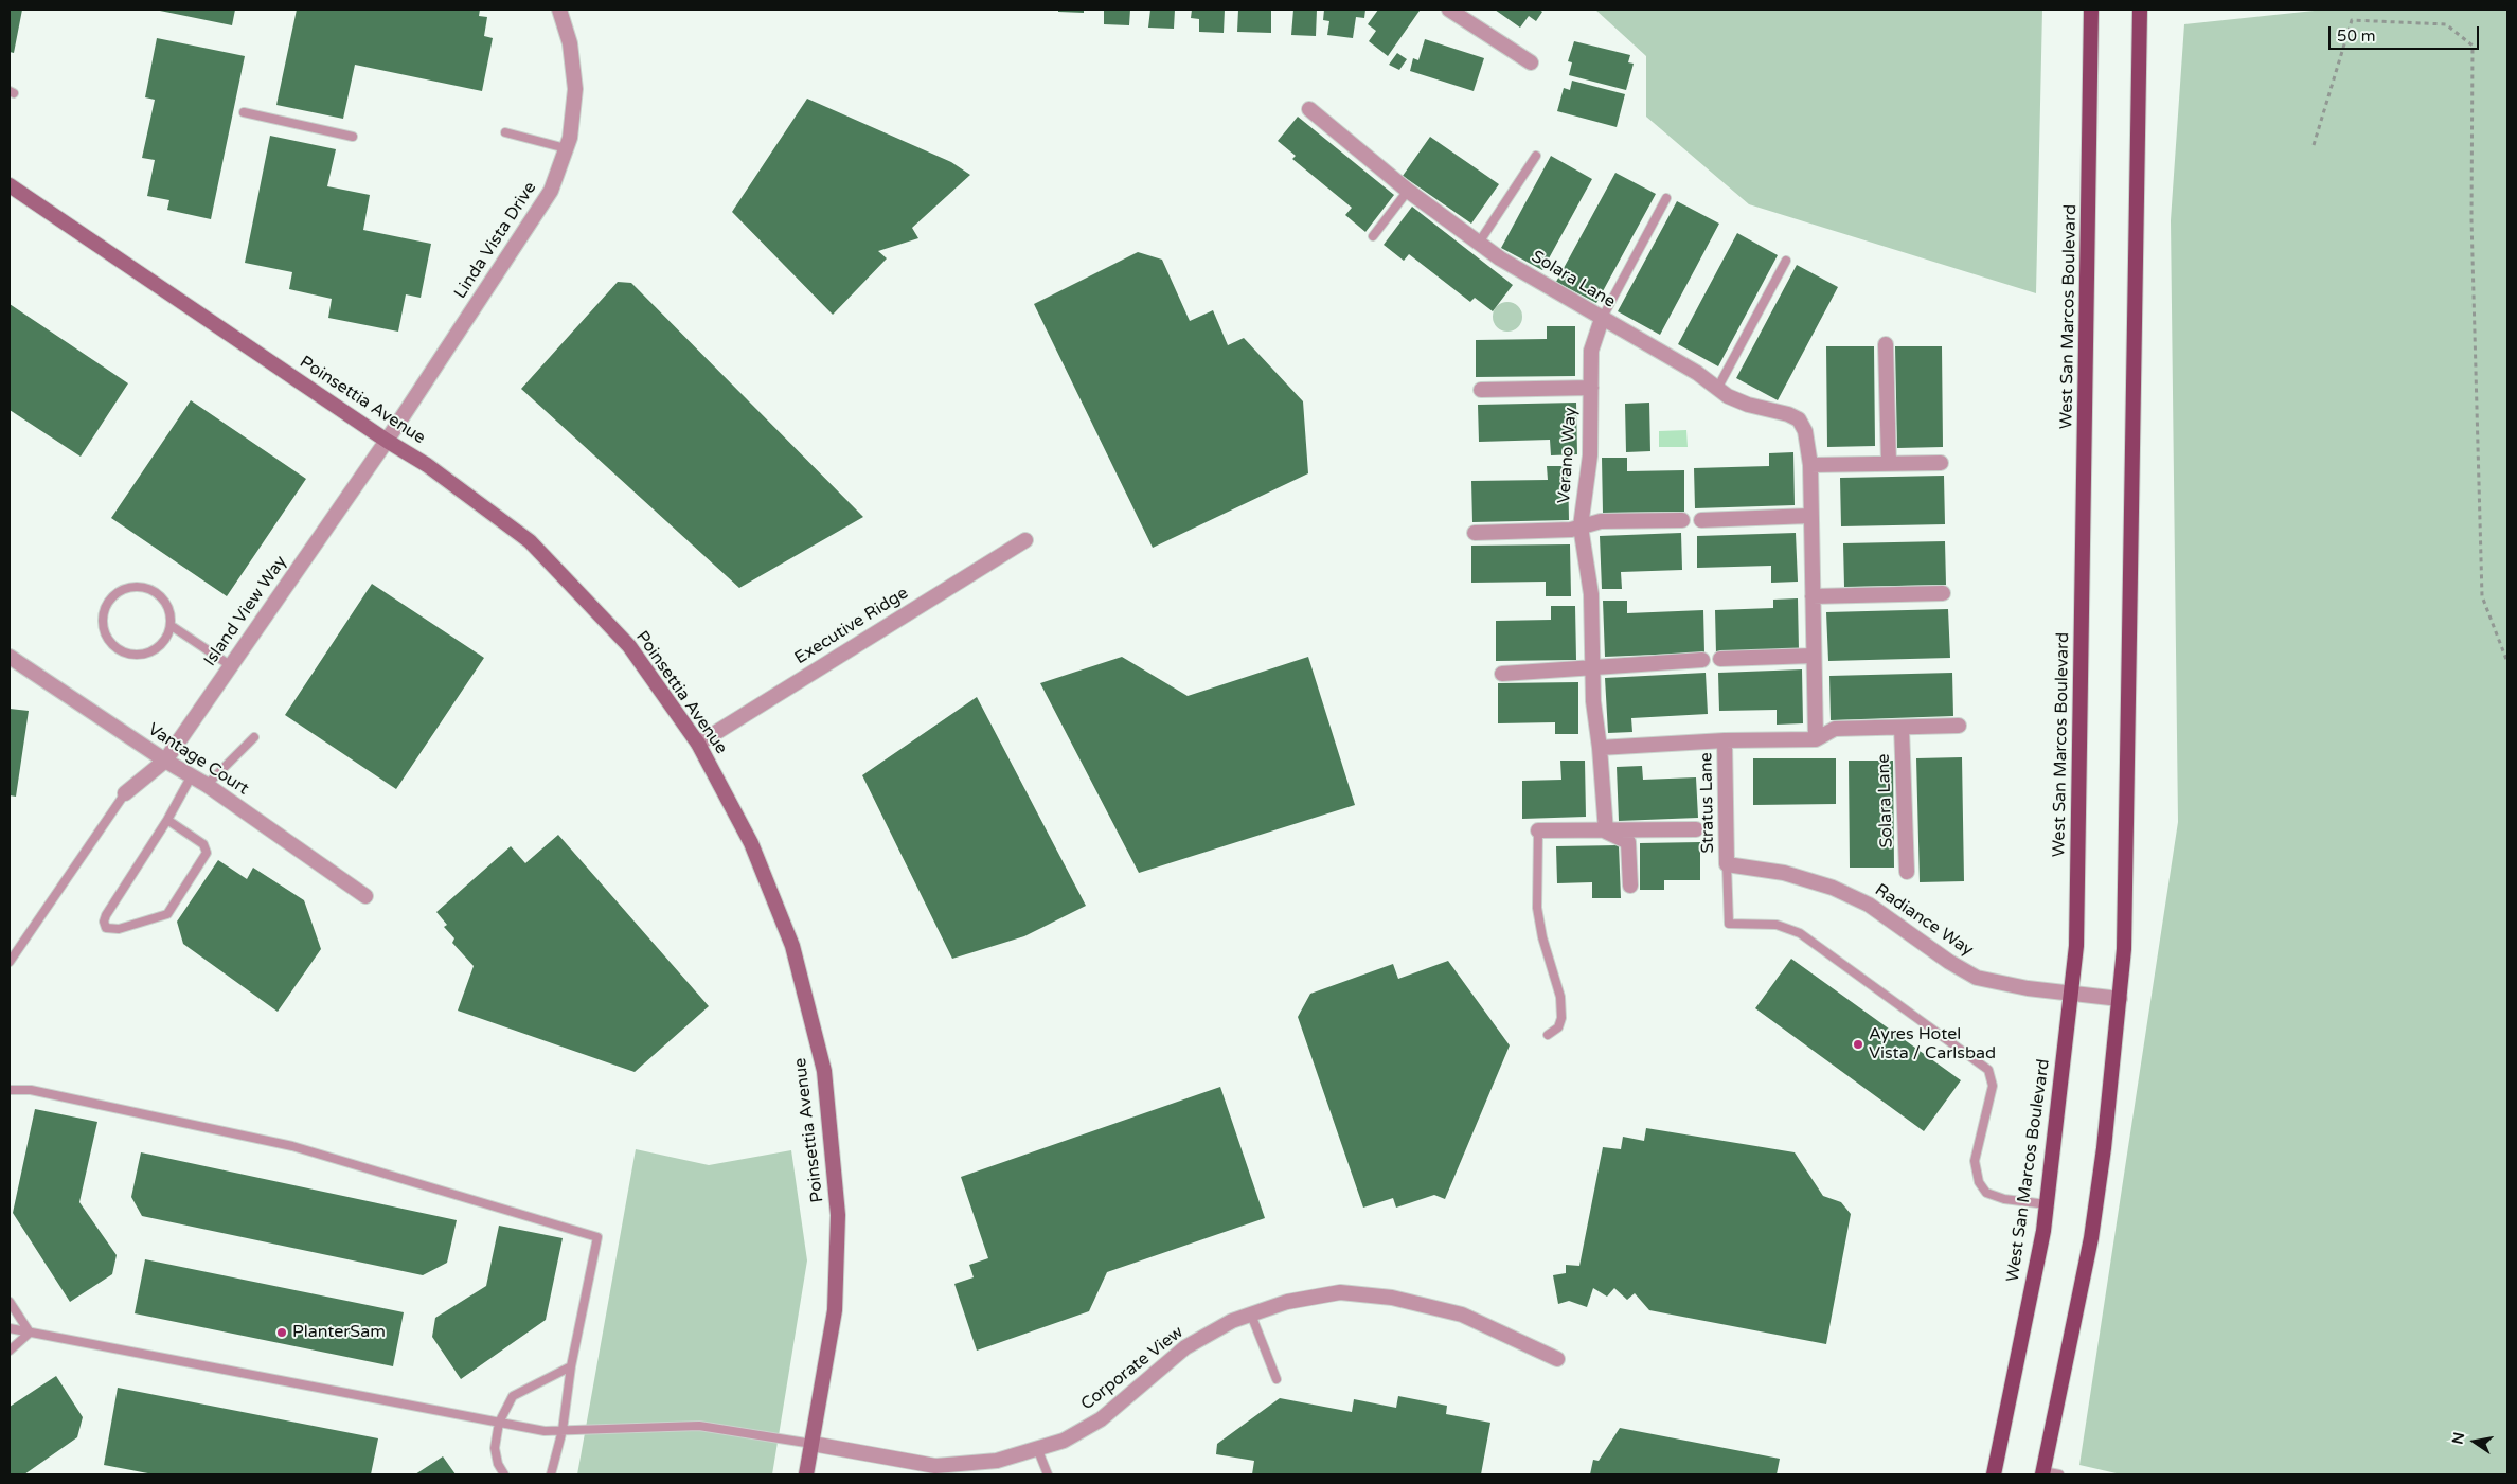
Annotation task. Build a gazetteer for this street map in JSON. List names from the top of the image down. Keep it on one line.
{"streets":{"main road":["West San Marcos Boulevard","Poinsettia Avenue"],"street":["Linda Vista Drive","Solara Lane","Verano Way","Island View Way","Executive Ridge","Vantage Court","Stratus Lane","Radiance Way","Corporate View"]},"crossings":[["Linda Vista Drive","Poinsettia Avenue"],["Linda Vista Drive","Island View Way"],["Solara Lane","Verano Way"],["Solara Lane","Stratus Lane"],["West San Marcos Boulevard","Radiance Way"],["Poinsettia Avenue","Island View Way"],["Poinsettia Avenue","Executive Ridge"],["Poinsettia Avenue","Corporate View"],["Island View Way","Vantage Court"],["Stratus Lane","Radiance Way"]],"places":["Ayres Hotel Vista / Carlsbad","PlanterSam"],"scale_bar":"50 m","north":"left"}
